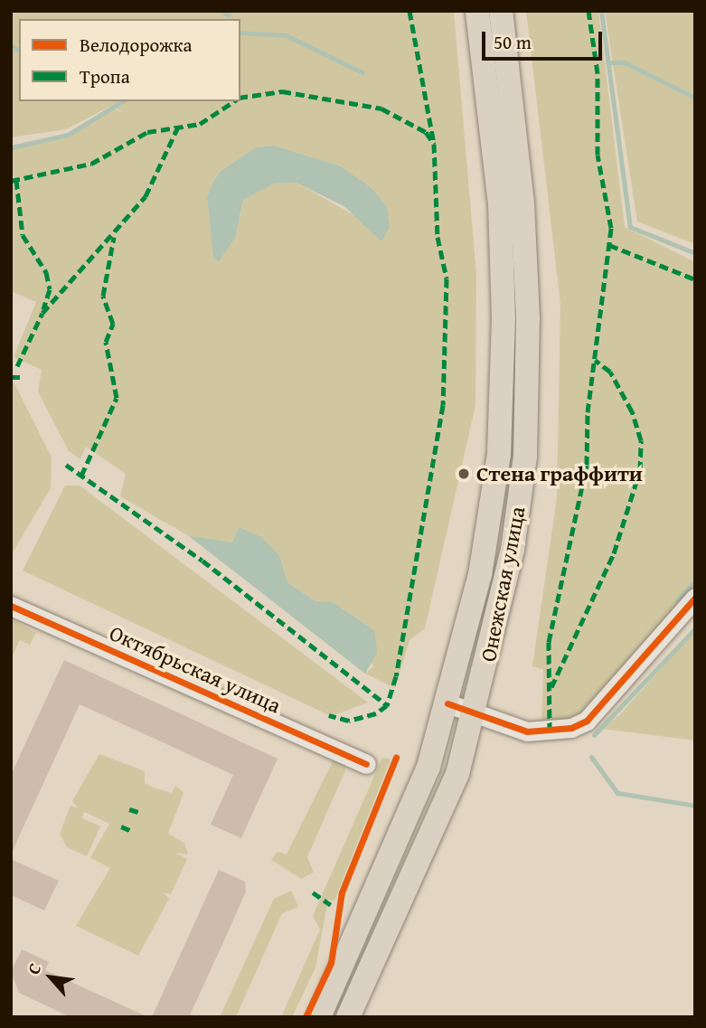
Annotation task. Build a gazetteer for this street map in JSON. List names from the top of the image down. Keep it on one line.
{"streets":{"main road":["Онежская улица"],"street":["Октябрьская улица"]},"places":["Стена граффити"],"legend":["Велодорожка","Тропа"],"scale_bar":"50 m","north":"top left"}
